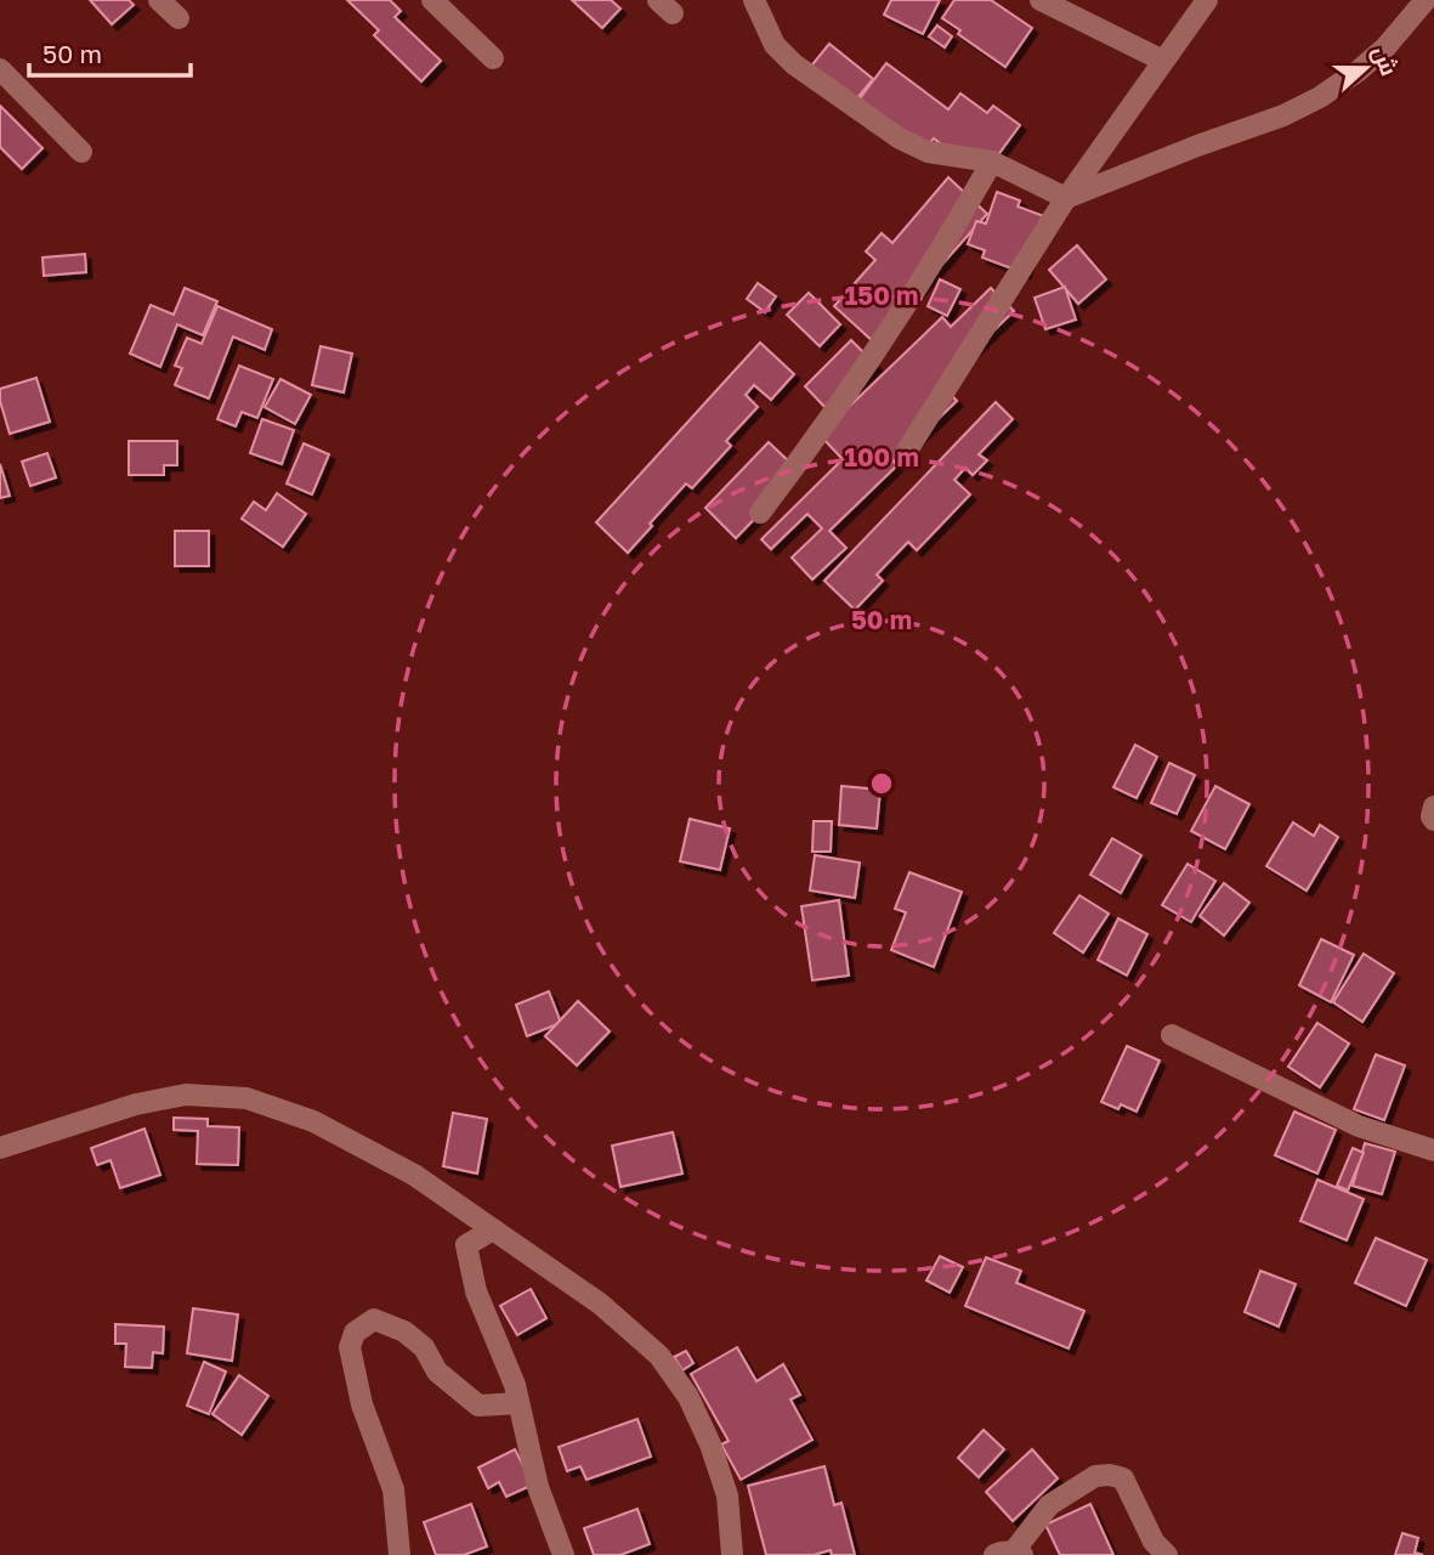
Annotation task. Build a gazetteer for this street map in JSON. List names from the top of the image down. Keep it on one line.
{"scale_bar":"50 m","north":"right","rings":["150 m","100 m","50 m"]}
